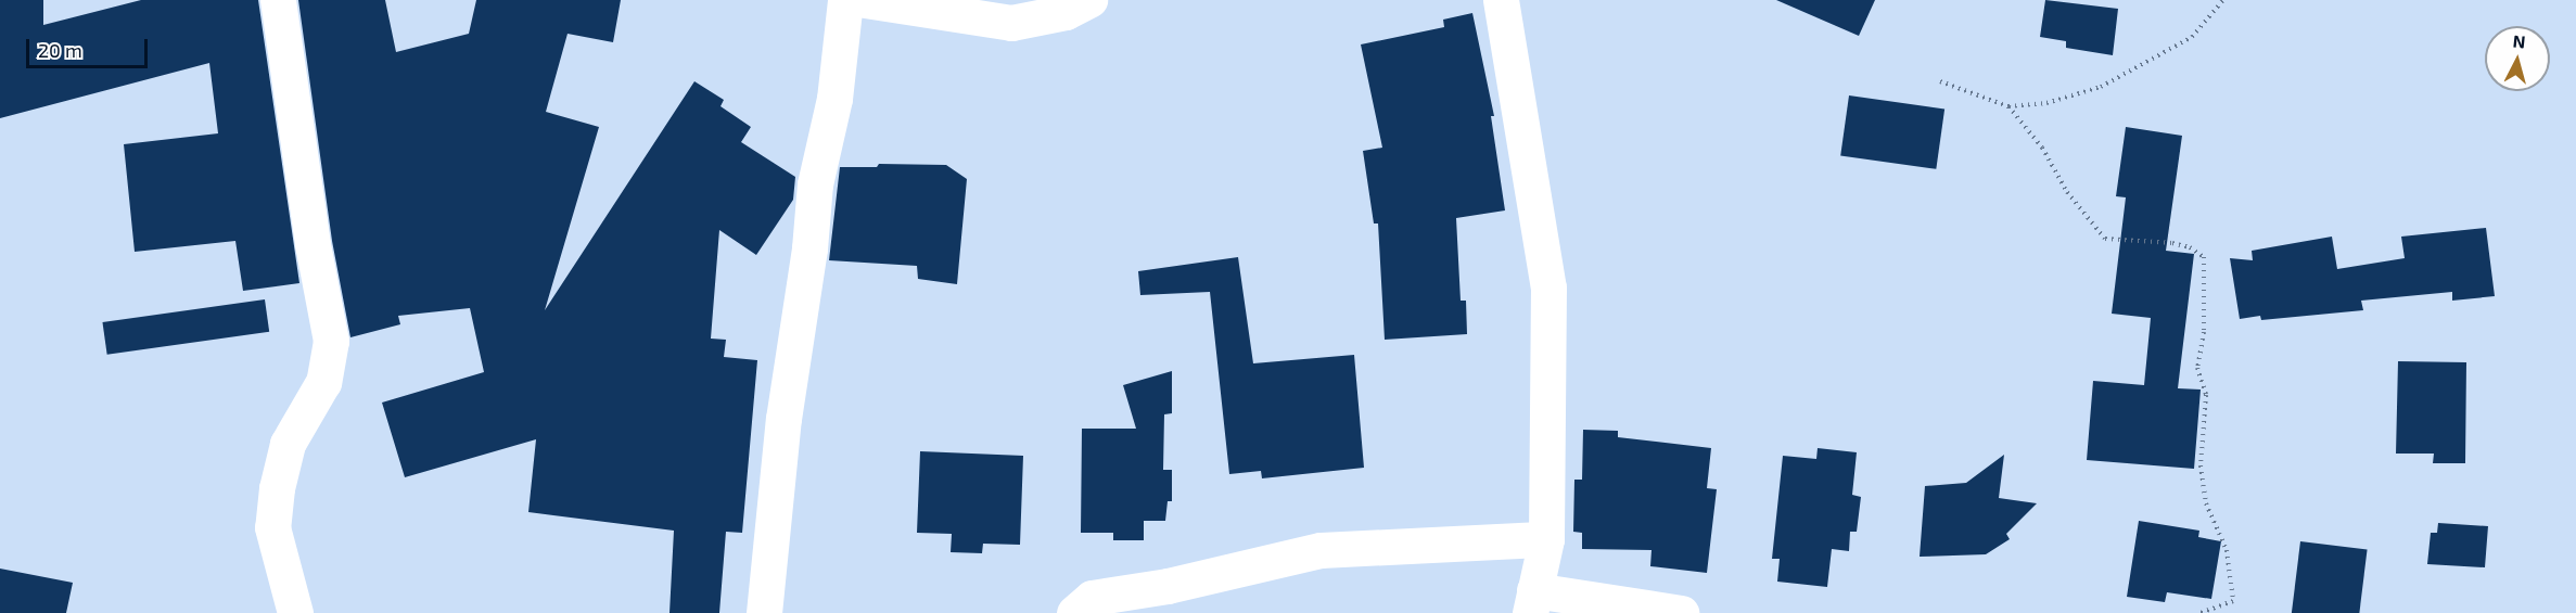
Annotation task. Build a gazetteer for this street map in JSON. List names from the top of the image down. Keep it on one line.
{"scale_bar":"20 m","north":"top"}
